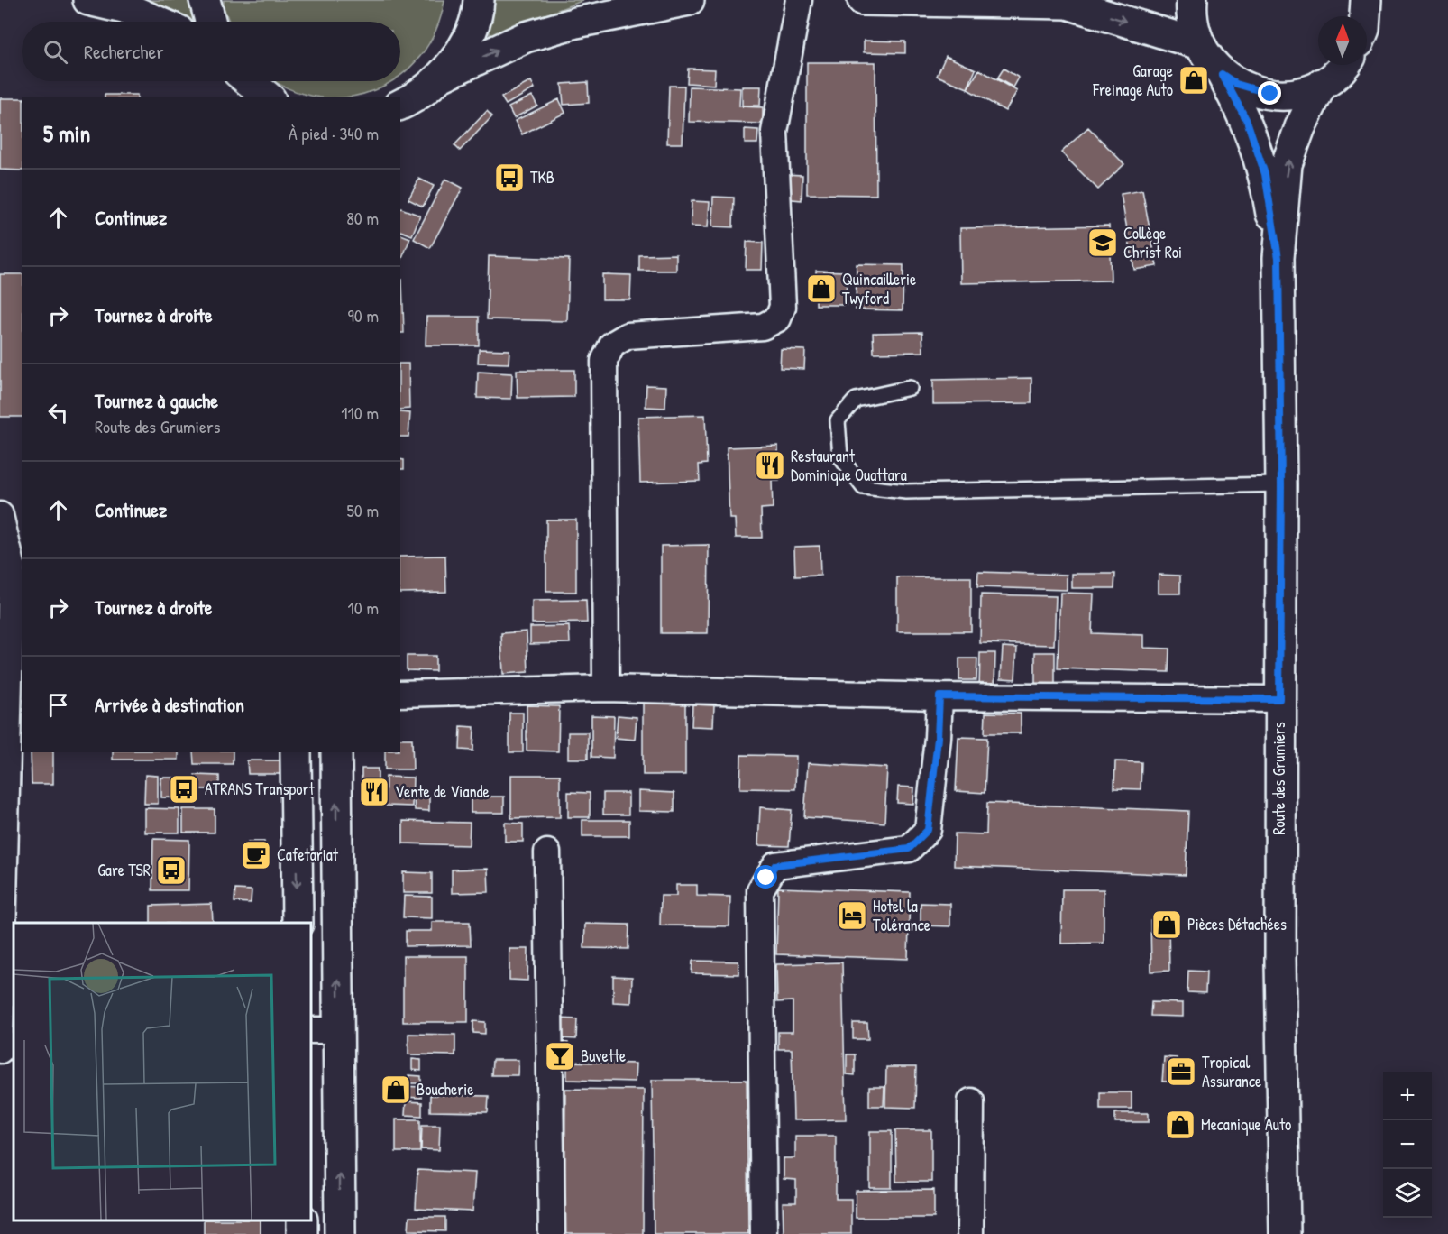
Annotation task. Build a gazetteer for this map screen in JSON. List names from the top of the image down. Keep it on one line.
{"streets":{"main road":["Route des Grumiers"]},"places":{"shop":["Garage Freinage Auto","Quincaillerie Twyford","Pièces Détachées","Boucherie","Mecanique Auto"],"bus stop":["TKB","ATRANS Transport","Gare TSR"],"school or university":["Collège Christ Roi"],"restaurant":["Restaurant Dominique Ouattara","Vente de Viande"],"cafe":["Cafetariat"],"hotel":["Hotel la Tolérance"],"bar":["Buvette"],"office":["Tropical Assurance"]},"north":"top","page":{"search":"Rechercher","heading":["5 min","À pied · 340 m"],"list":[["Continuez","80 m"],["Tournez à droite","90 m"],["Tournez à gauche","Route des Grumiers","110 m"],["Continuez","50 m"],["Tournez à droite","10 m"],"Arrivée à destination"],"map_buttons":["+","−"]}}
